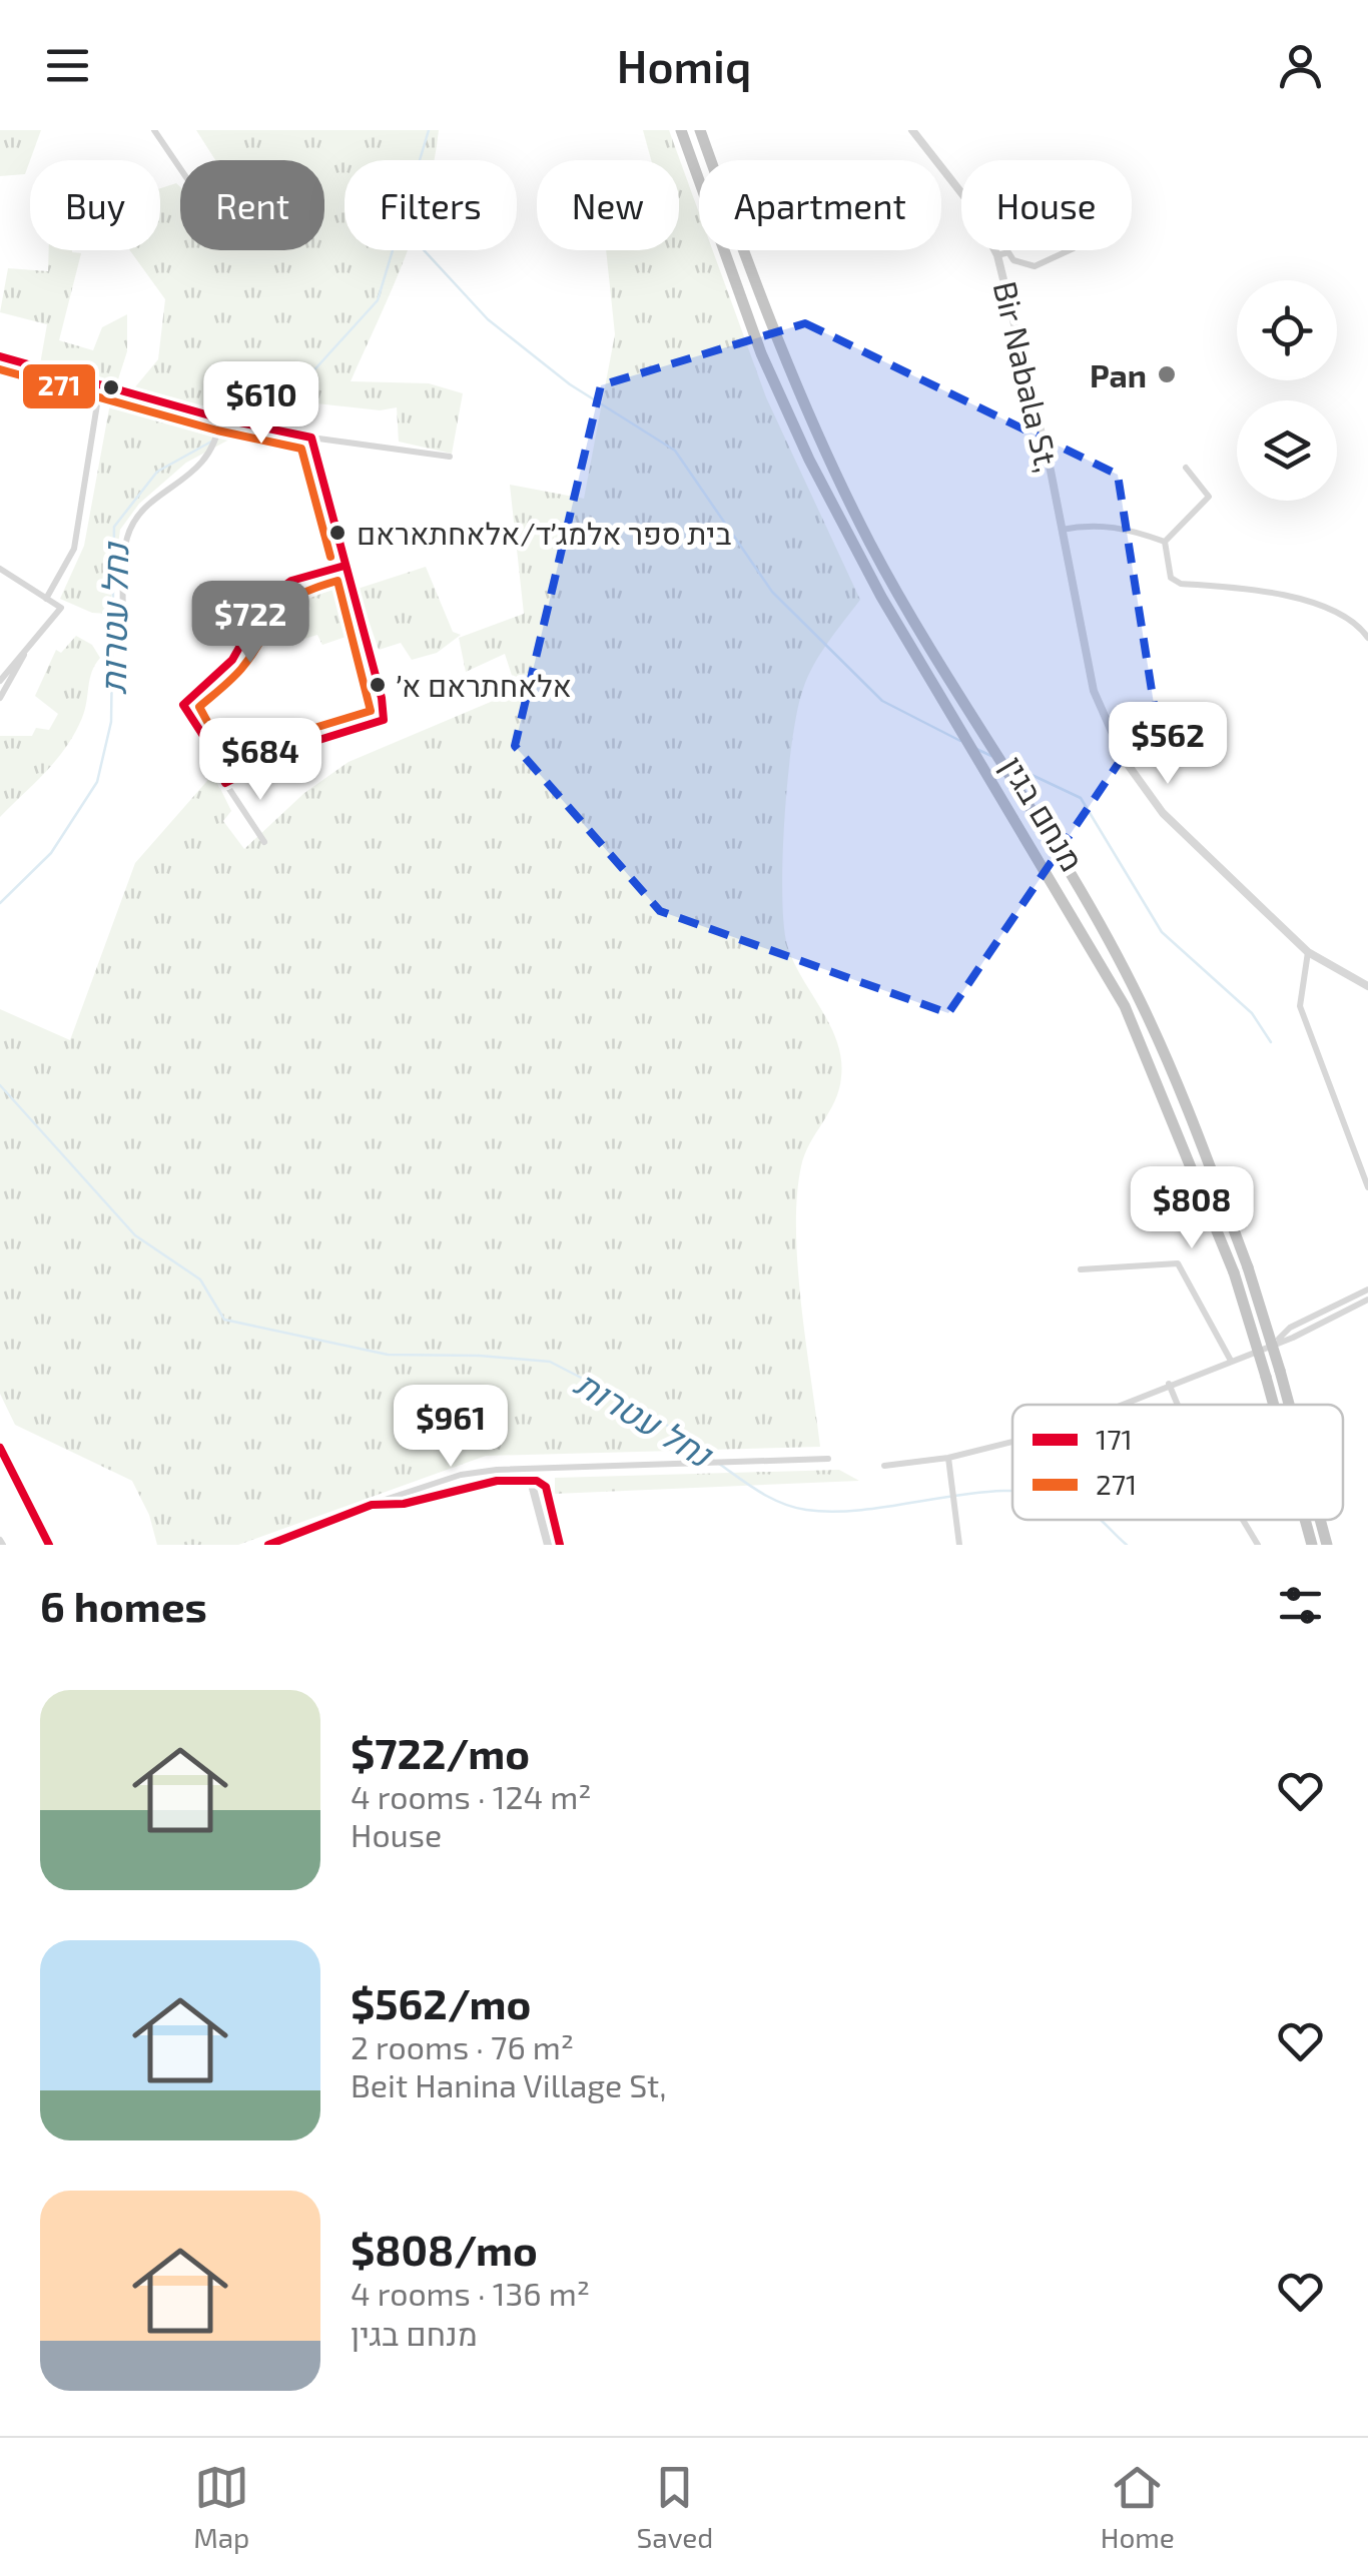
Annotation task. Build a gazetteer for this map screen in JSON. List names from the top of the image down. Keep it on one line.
{"streets":{"highway":["מנחם בגין"],"street":["Bir Nabala St,"]},"water":["נחל עטרות"],"places":["Pan","בית ספר אלמג׳ד/אלאחתאראם","אלאחתראם א׳"],"lines":["transit line 171","transit line 271"],"legend":["171","271"],"page":{"header":"Homiq","chip":["Buy","Rent","Filters","New","Apartment","House"],"price":["$610","$722","$562","$684","$808","$961"],"heading":"6 homes","list":[{"name":"$722/mo","note":"4 rooms · 124 m² · House"},{"name":"$562/mo","note":"2 rooms · 76 m² · Beit Hanina Village St,"},{"name":"$808/mo","note":"4 rooms · 136 m² · מנחם בגין"}],"tabs":["Map","Saved","Home"]}}
